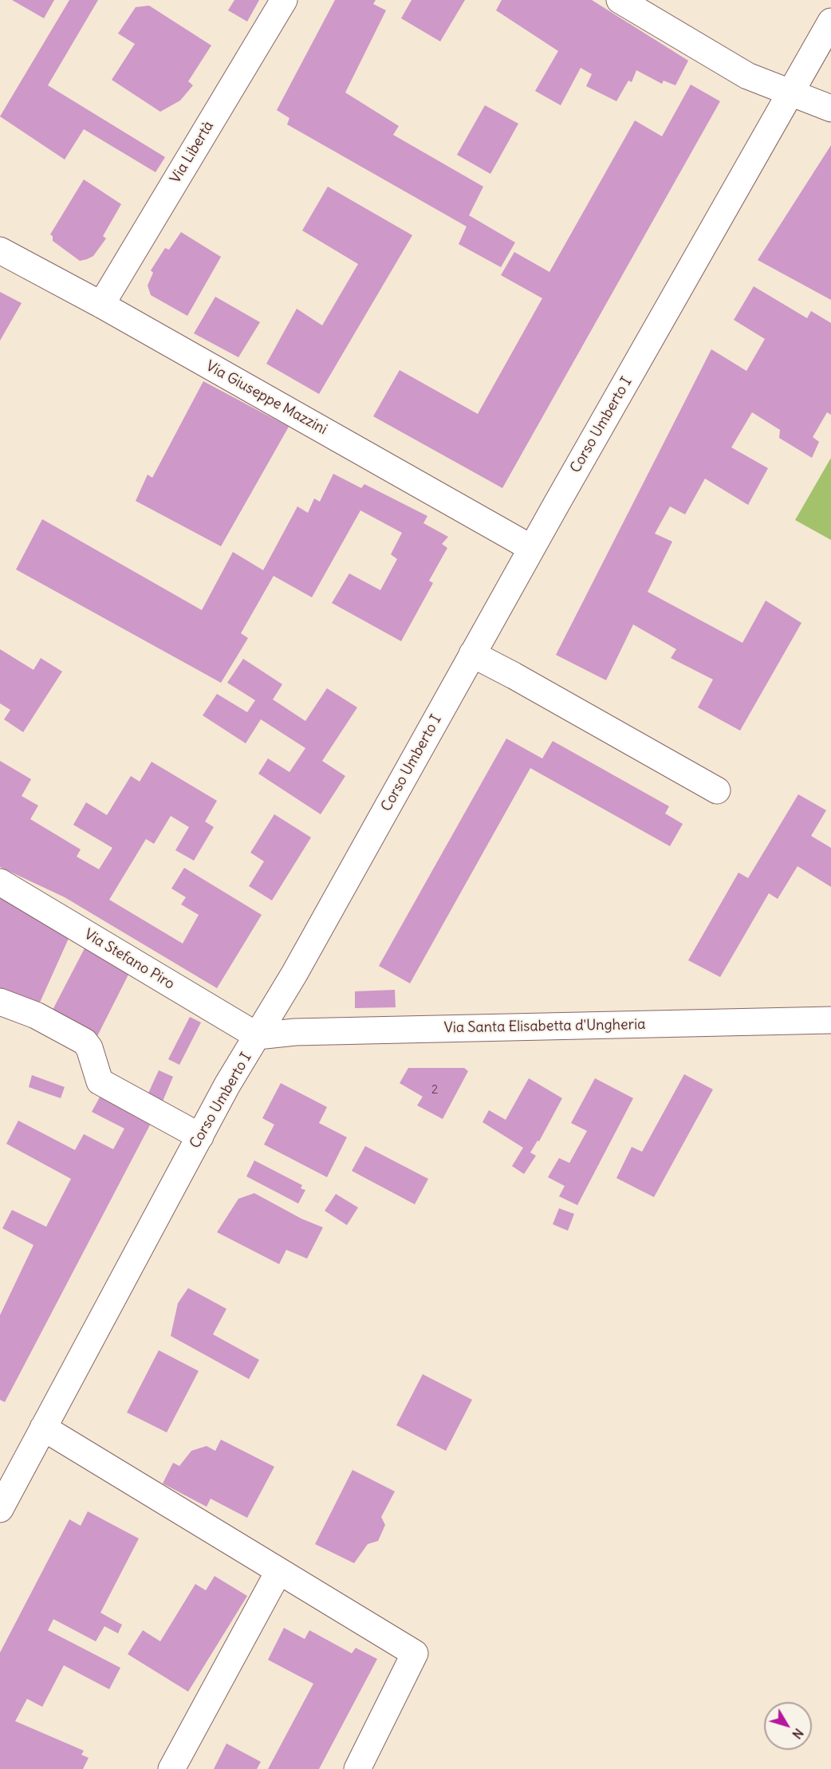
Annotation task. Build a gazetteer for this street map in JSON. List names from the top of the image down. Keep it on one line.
{"streets":{"street":["Via Libertà","Via Giuseppe Mazzini","Corso Umberto I","Via Stefano Piro","Via Santa Elisabetta d'Ungheria"]},"crossings":[["Via Libertà","Via Giuseppe Mazzini"],["Via Giuseppe Mazzini","Corso Umberto I"],["Corso Umberto I","Via Stefano Piro"],["Corso Umberto I","Via Santa Elisabetta d'Ungheria"],["Via Stefano Piro","Via Santa Elisabetta d'Ungheria"]],"house_numbers":["2"],"north":"bottom right"}
